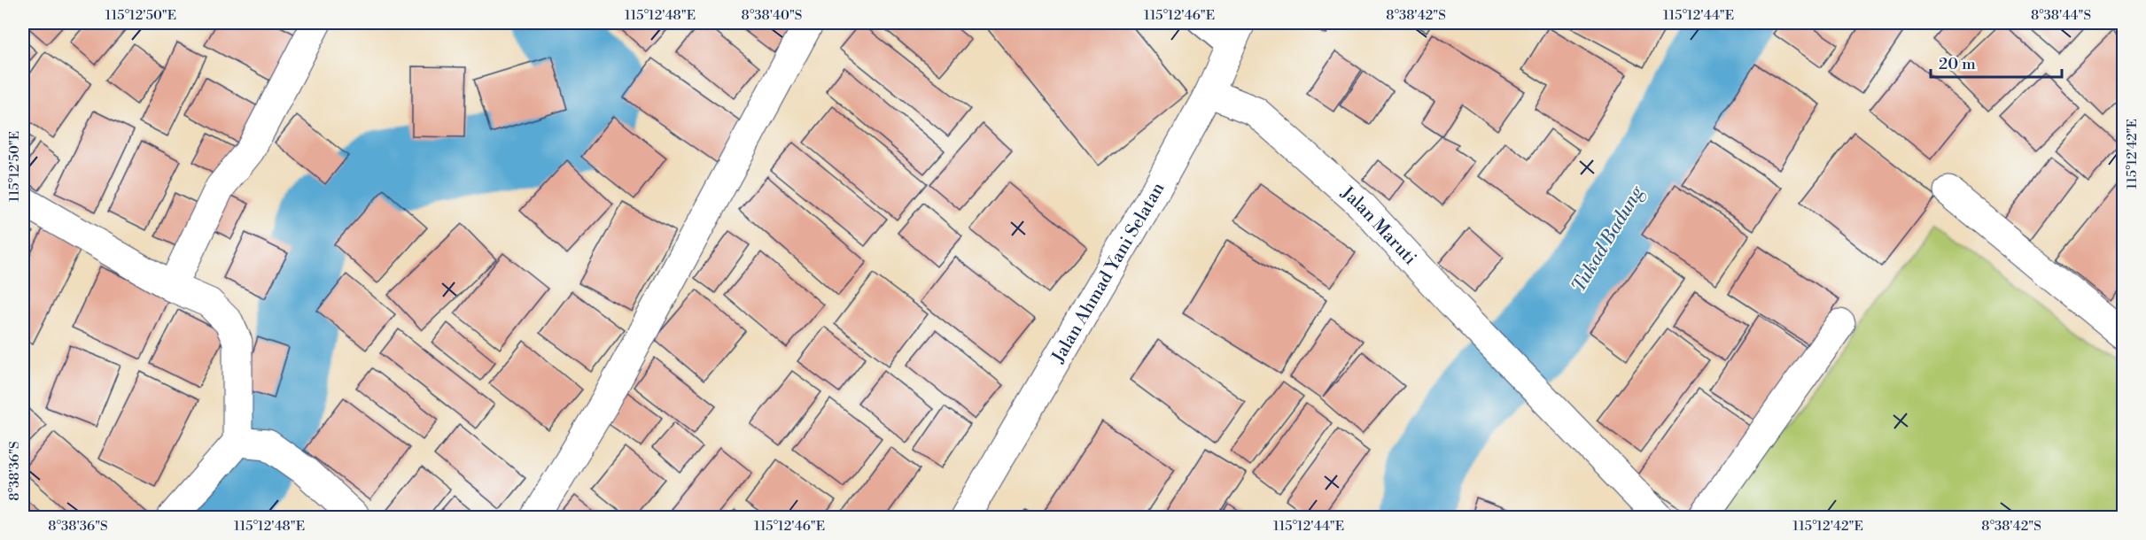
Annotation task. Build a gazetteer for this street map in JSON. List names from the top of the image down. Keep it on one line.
{"streets":{"street":["Jalan Maruti","Jalan Ahmad Yani Selatan"]},"crossings":[["Jalan Maruti","Jalan Ahmad Yani Selatan"]],"water":["Tukad Badung"],"scale_bar":"20 m","coordinates":["115°12'50\"E","115°12'48\"E","8°38'40\"S","115°12'46\"E","8°38'42\"S","115°12'44\"E","8°38'44\"S","115°12'42\"E","8°38'36\"S"]}
